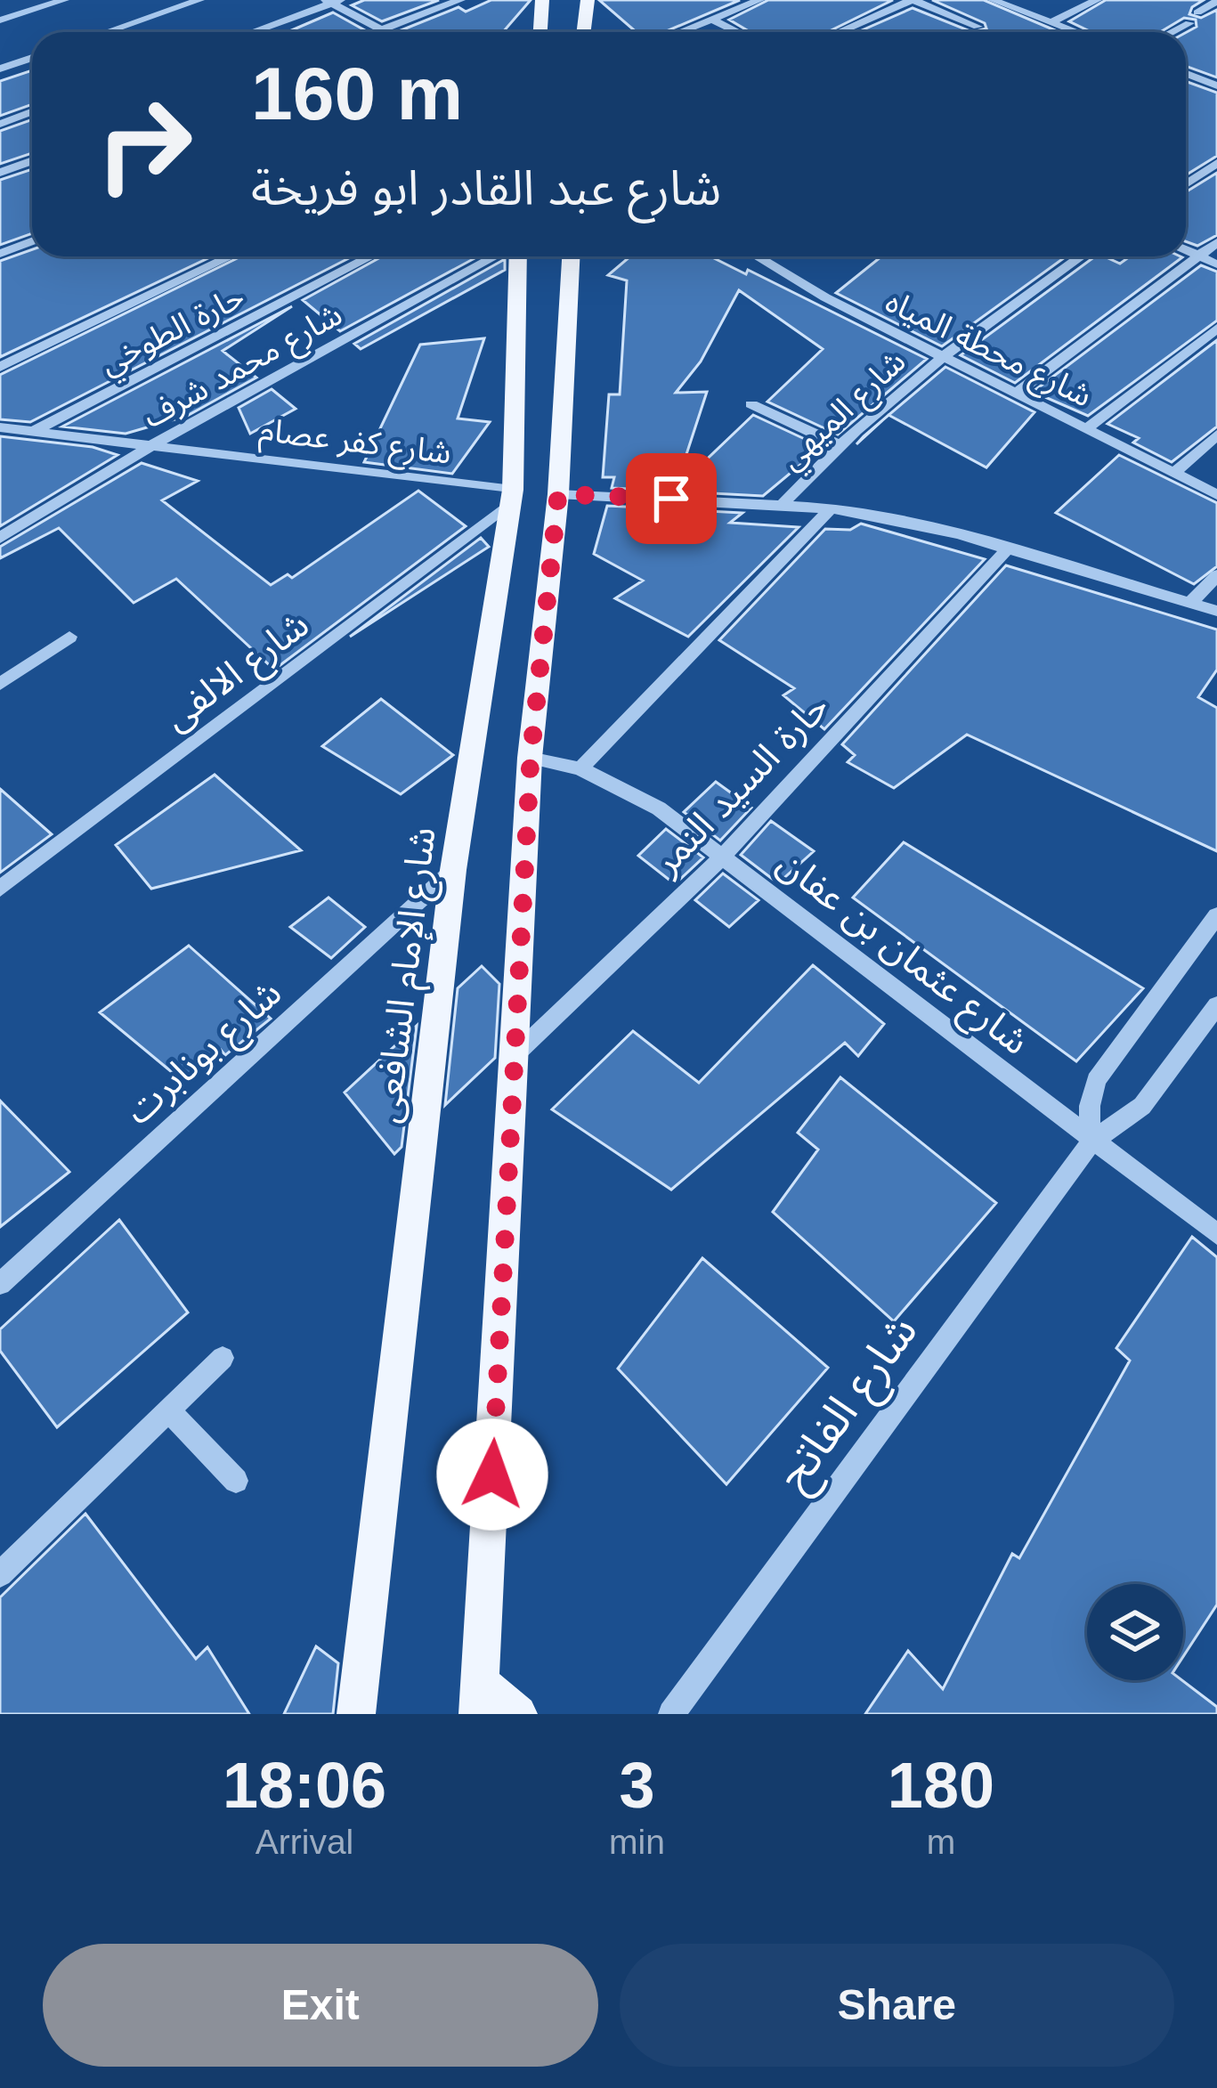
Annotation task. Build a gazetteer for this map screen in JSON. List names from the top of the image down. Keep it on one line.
{"streets":{"main road":["شارع الإمام الشافعى"],"street":["حارة الطوخي","شارع محطة المياه","شارع محمد شرف","شارع الميهي","شارع كفر عصام","شارع الالفى","حارة السيد النمر","شارع عثمان بن عفان","شارع بونابرت","شارع الفاتح"]},"crossings":[["حارة الطوخي","شارع كفر عصام"],["شارع محطة المياه","شارع الميهي"],["شارع محمد شرف","شارع كفر عصام"],["شارع كفر عصام","شارع الالفى"],["شارع كفر عصام","شارع الإمام الشافعى"],["شارع الالفى","شارع الإمام الشافعى"],["حارة السيد النمر","شارع عثمان بن عفان"],["شارع عثمان بن عفان","شارع الفاتح"],["شارع الإمام الشافعى","شارع بونابرت"]],"page":{"turn":["160 m","شارع عبد القادر ابو فريخة"],"eta":["18:06","Arrival","3","min","180","m"],"buttons":["Exit","Share"]}}
